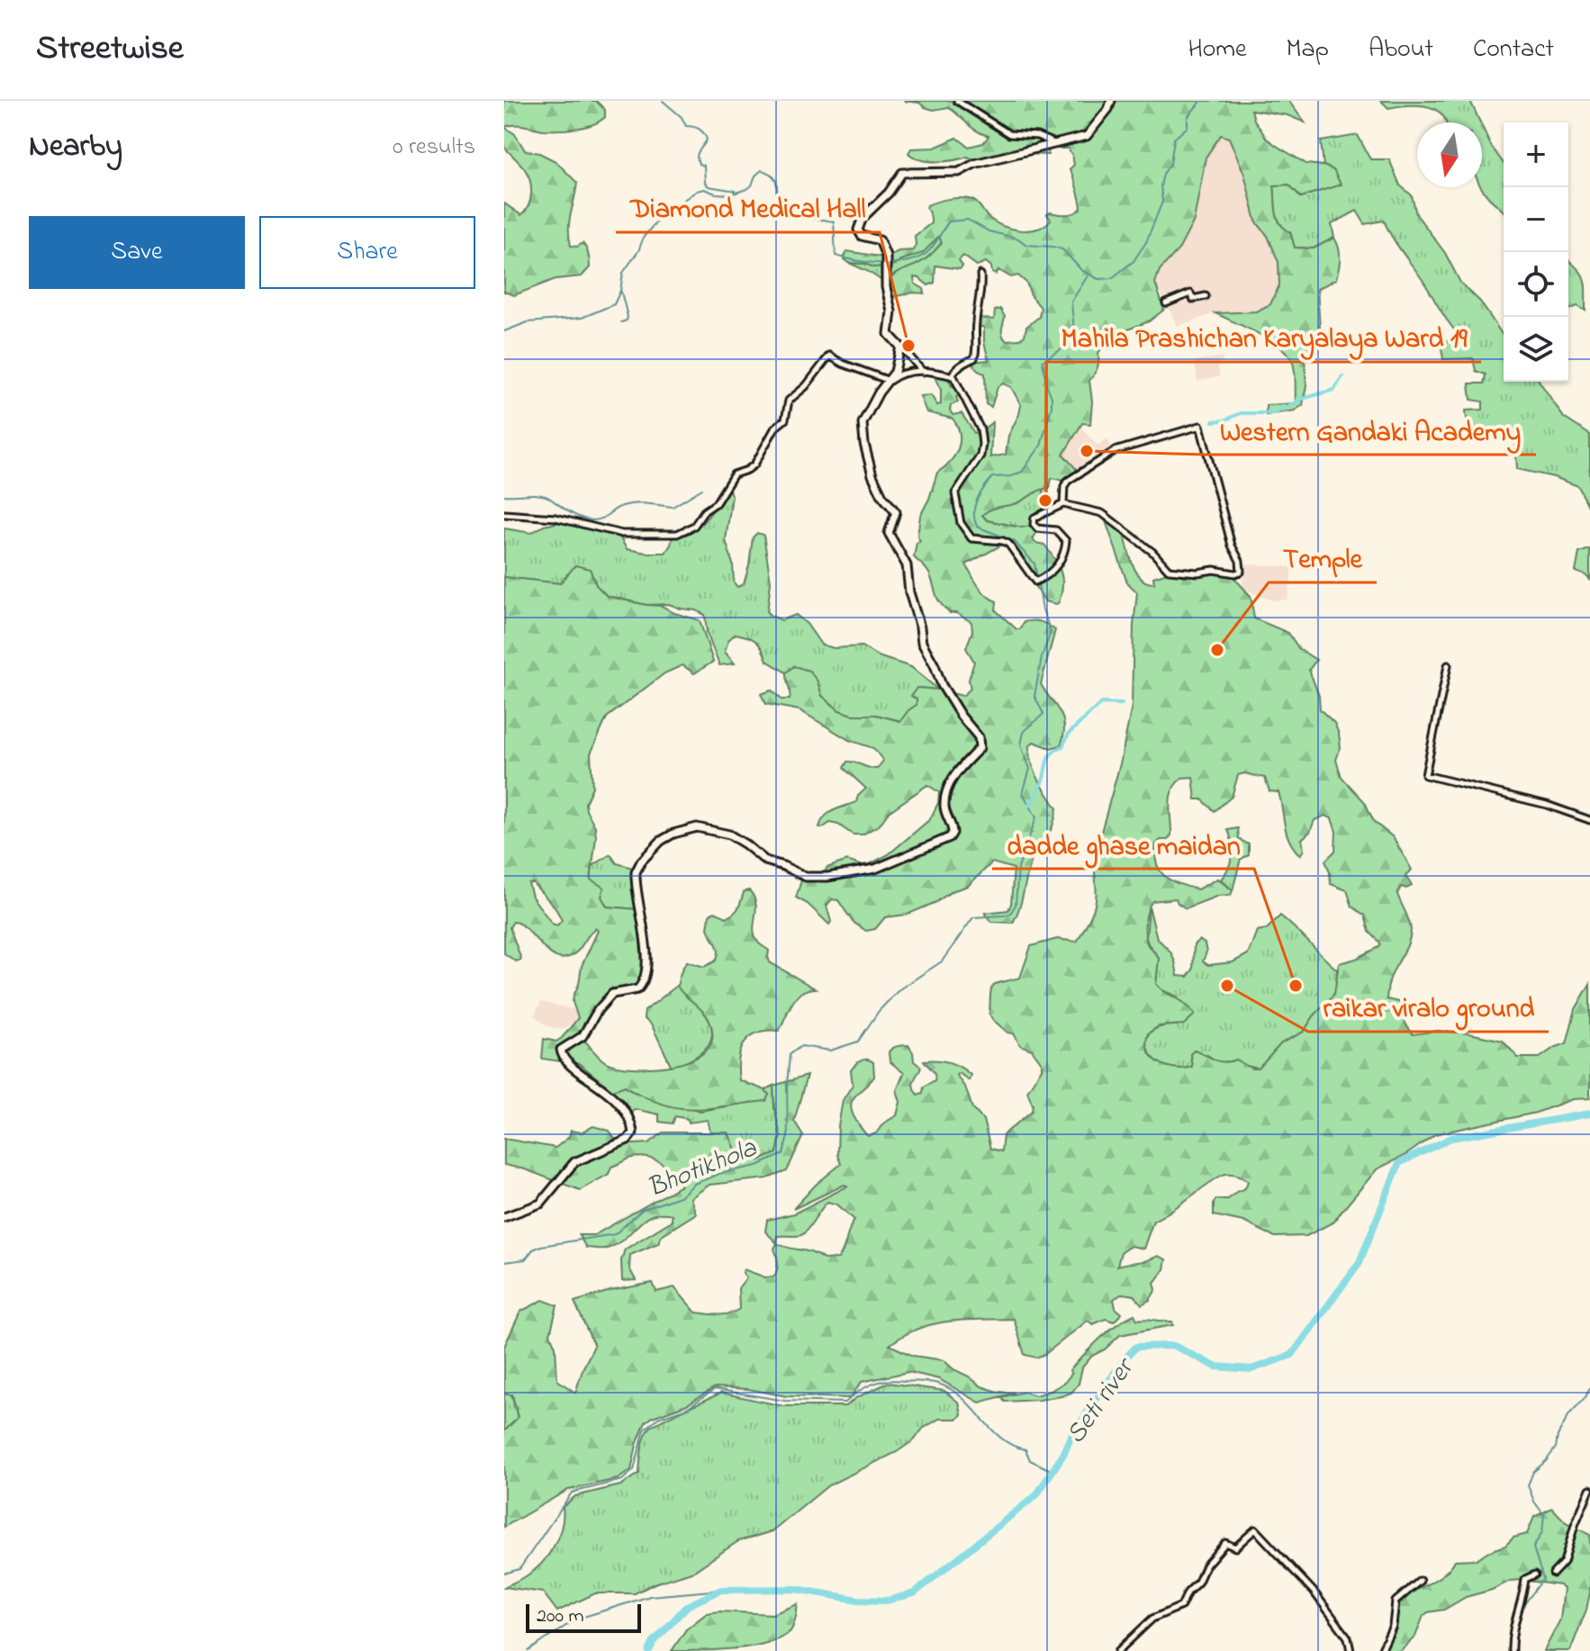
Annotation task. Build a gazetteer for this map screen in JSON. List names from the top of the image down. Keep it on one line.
{"water":["Bhotikhola","Seti river"],"places":["Diamond Medical Hall","Western Gandaki Academy","Mahila Prashichan Karyalaya Ward 19","Temple","raikar viralo ground","dadde ghase maidan"],"scale_bar":"200 m","north":"bottom","page":{"header":"Streetwise","nav":["Home","Map","About","Contact"],"heading":["Nearby","0 results"],"map_buttons":["+","−"],"buttons":["Save","Share"],"scale":"200 m"}}
